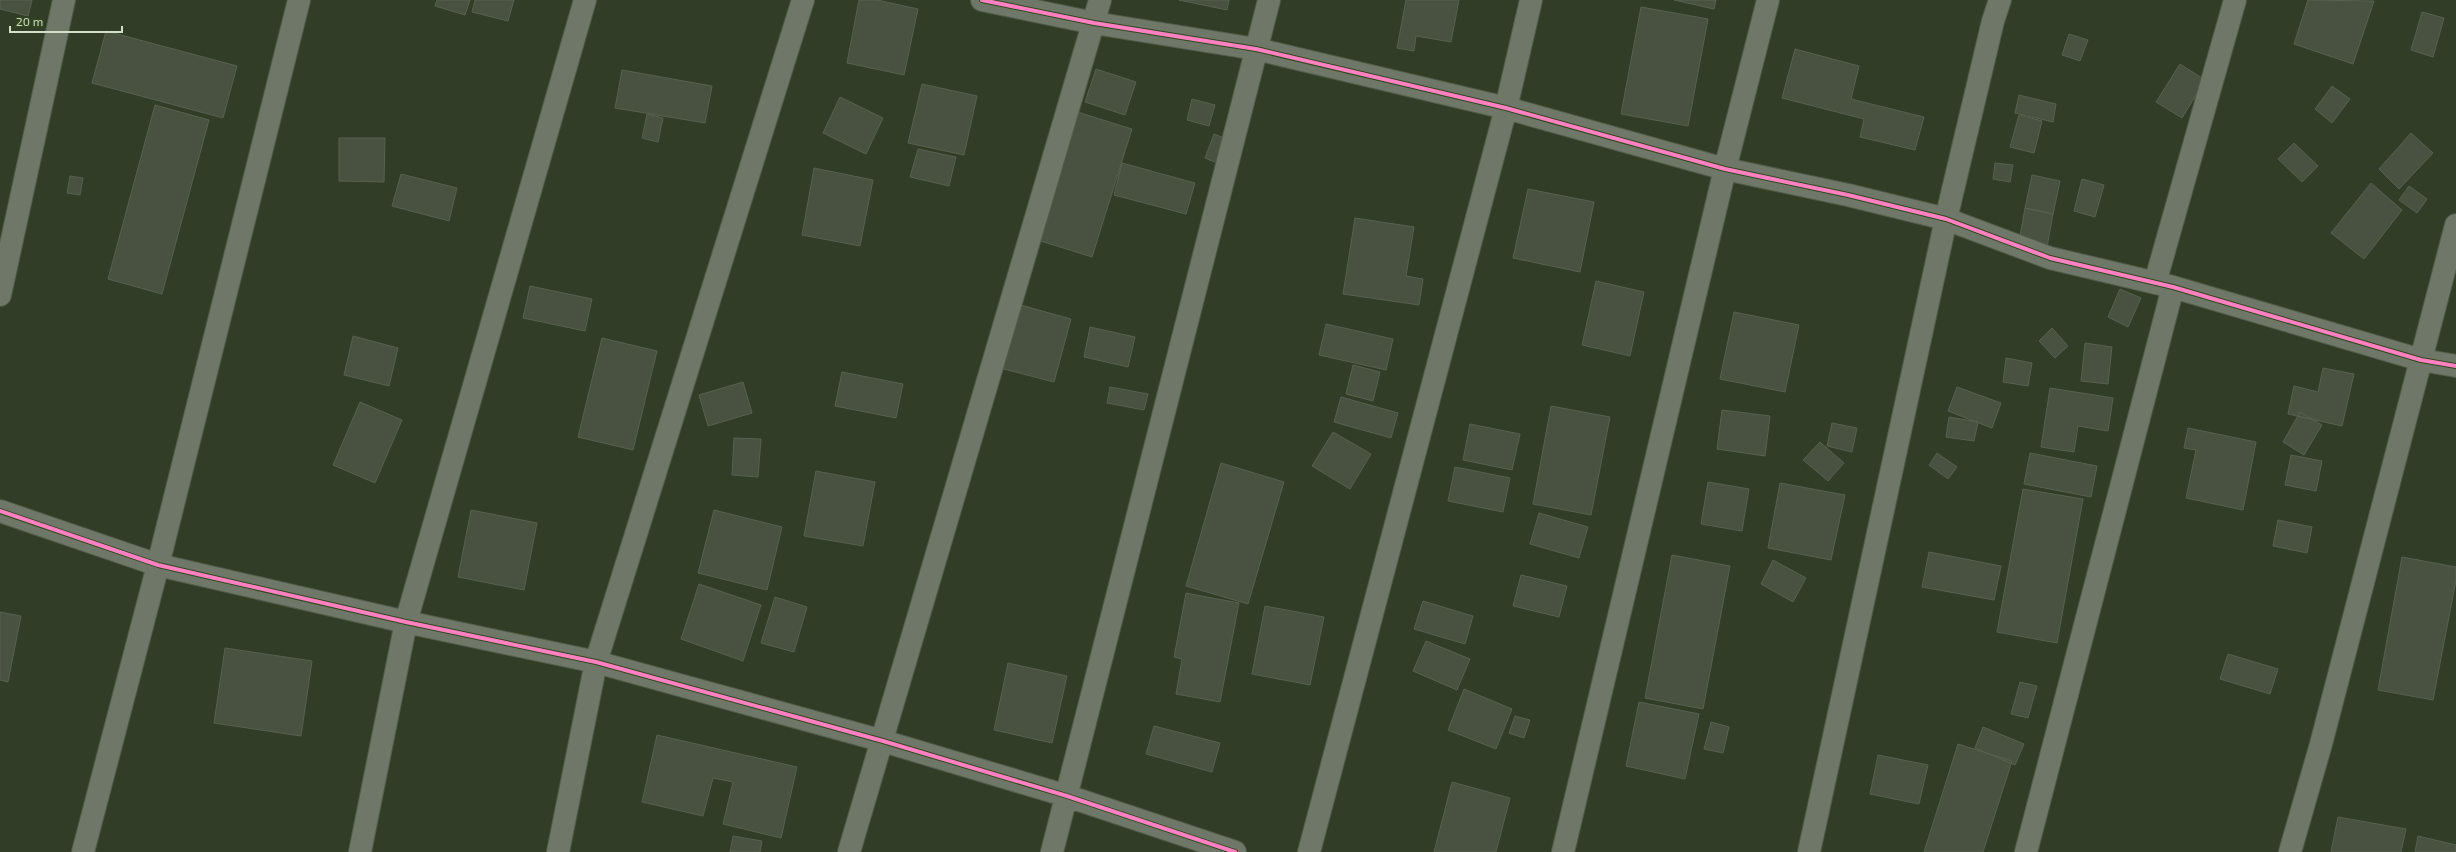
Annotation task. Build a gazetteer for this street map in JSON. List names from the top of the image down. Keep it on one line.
{"scale_bar":"20 m"}
